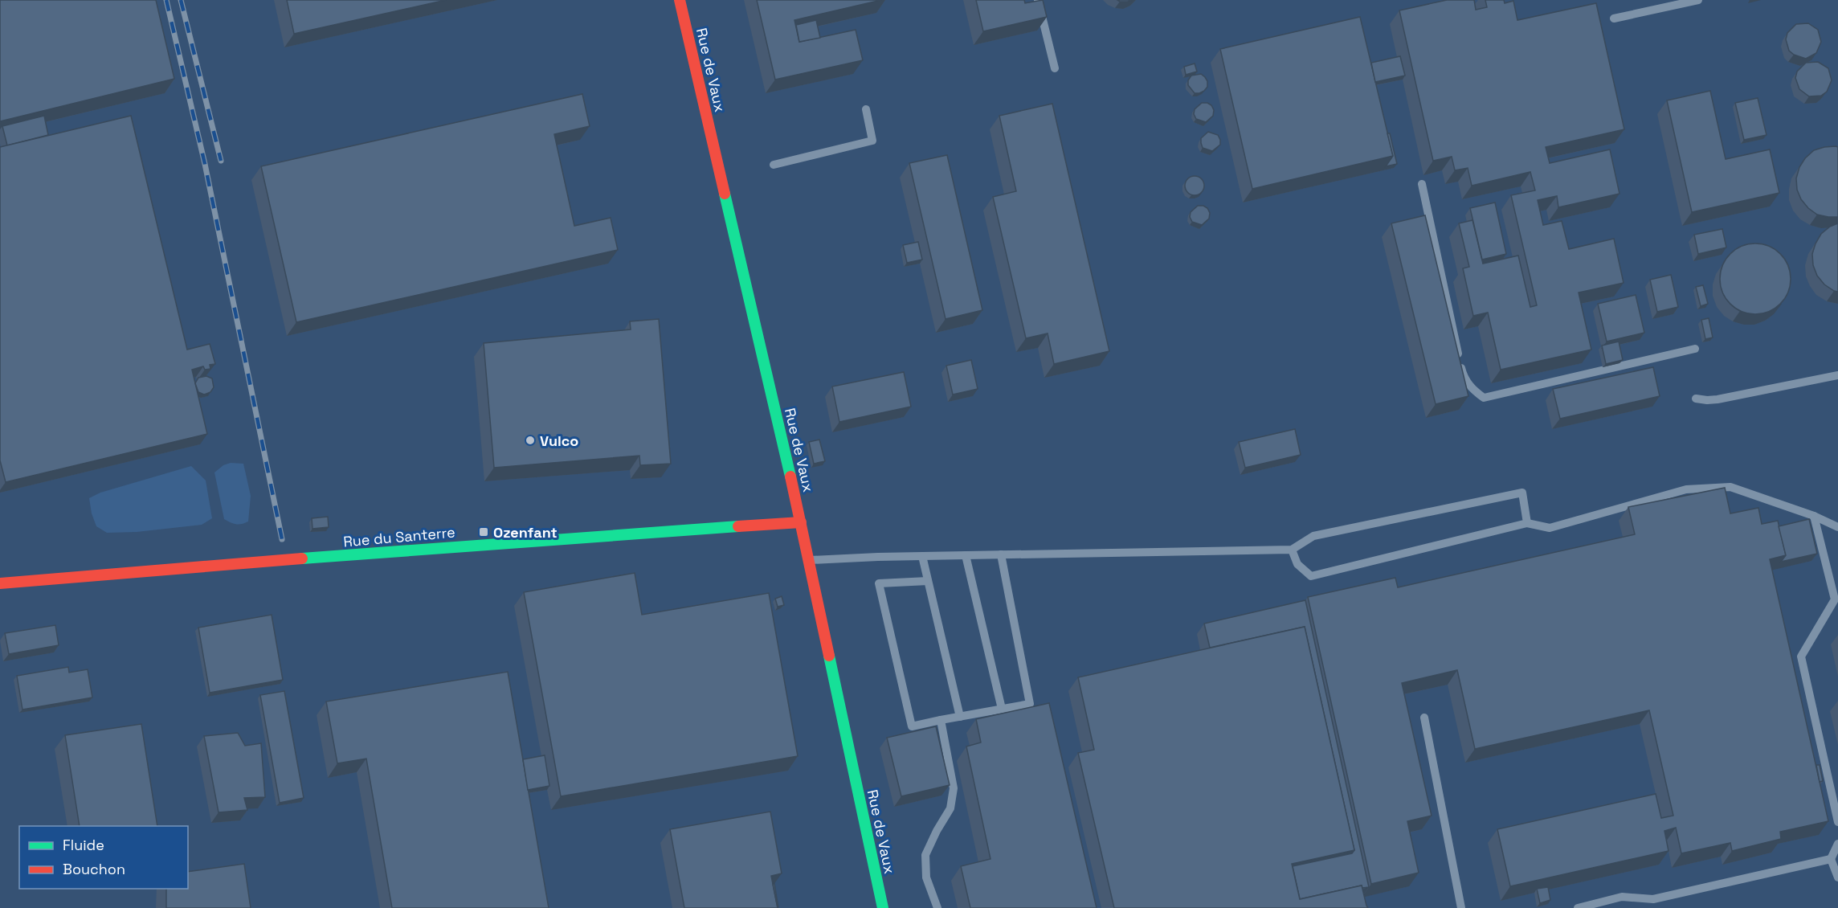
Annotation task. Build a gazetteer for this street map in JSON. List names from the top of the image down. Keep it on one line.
{"streets":{"street":["Rue de Vaux","Rue du Santerre"]},"crossings":[["Rue de Vaux","Rue du Santerre"]],"places":{"other":["Vulco"],"transit":["Ozenfant"]},"legend":["Fluide","Bouchon"]}
